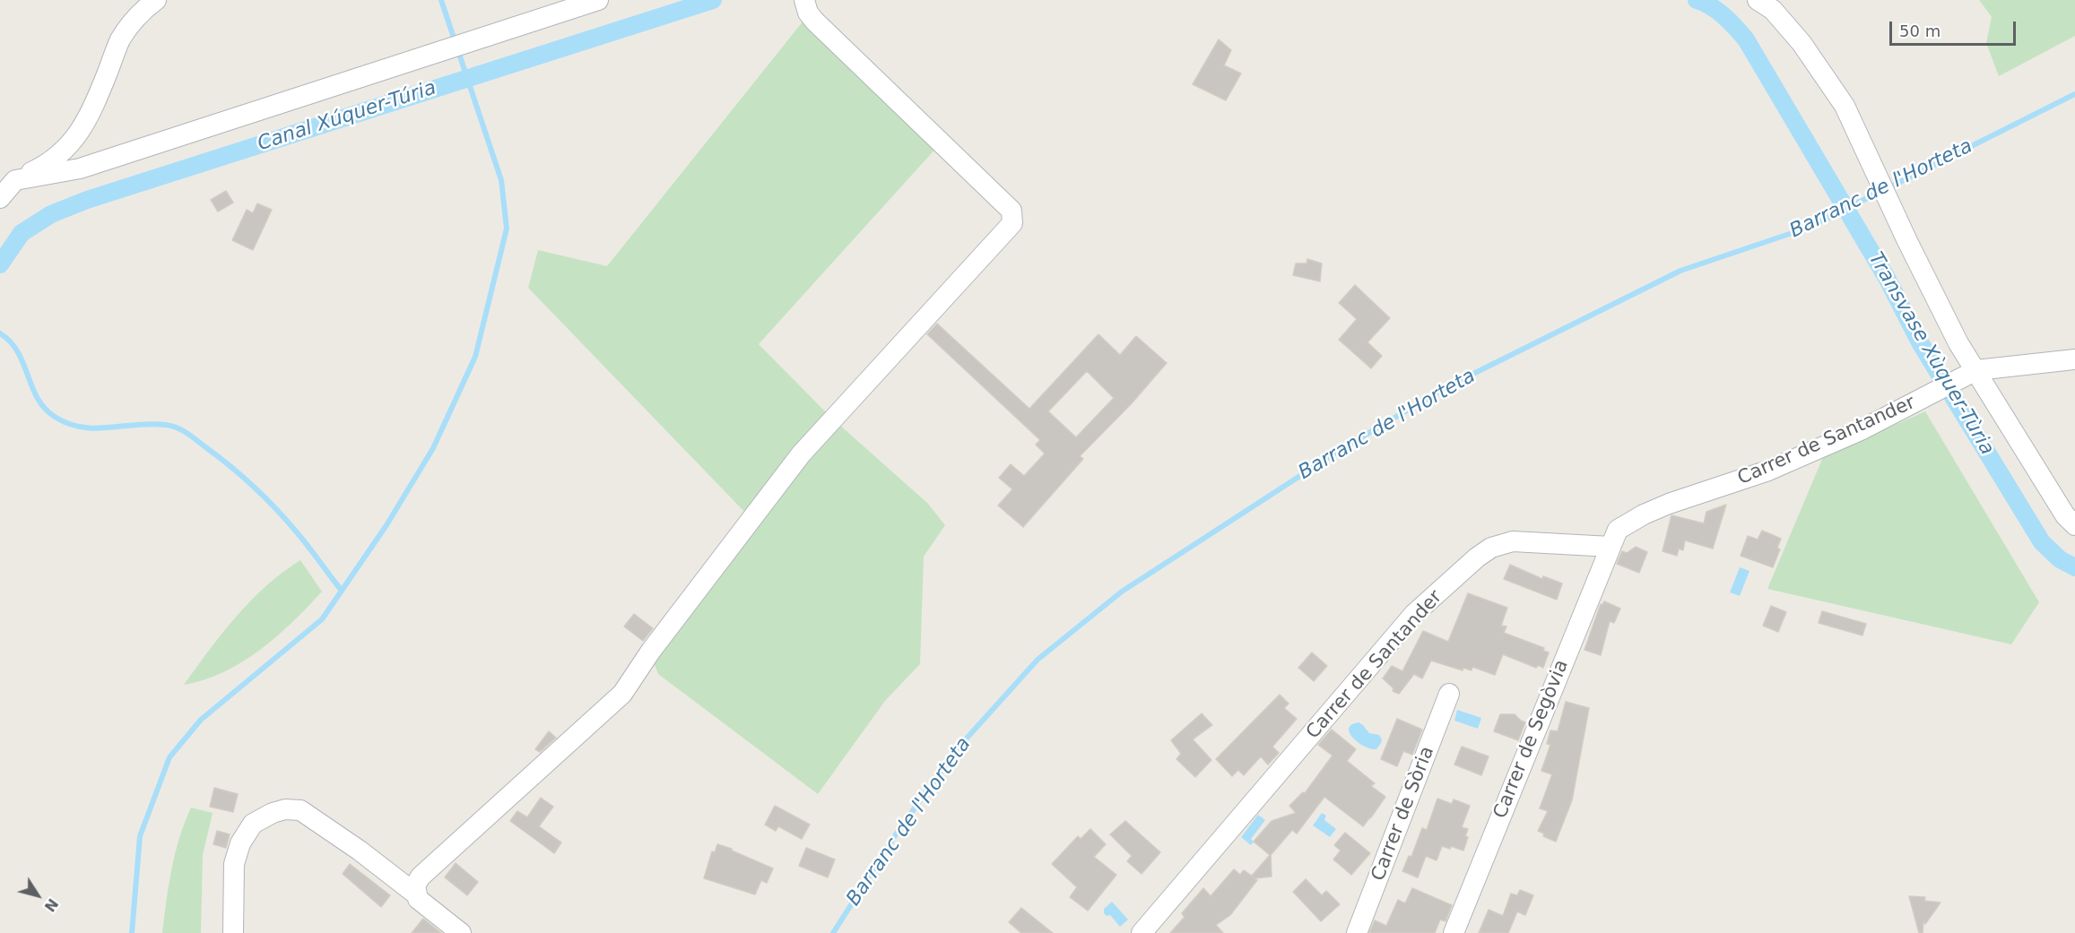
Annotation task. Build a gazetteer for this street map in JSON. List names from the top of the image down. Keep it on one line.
{"streets":{"street":["Carrer de Santander","Carrer de Segòvia","Carrer de Sòria"]},"crossings":[["Carrer de Santander","Carrer de Segòvia"]],"water":["Canal Xúquer-Túria","Barranc de l'Horteta","Transvase Xùquer-Tùria"],"scale_bar":"50 m","north":"bottom right"}
